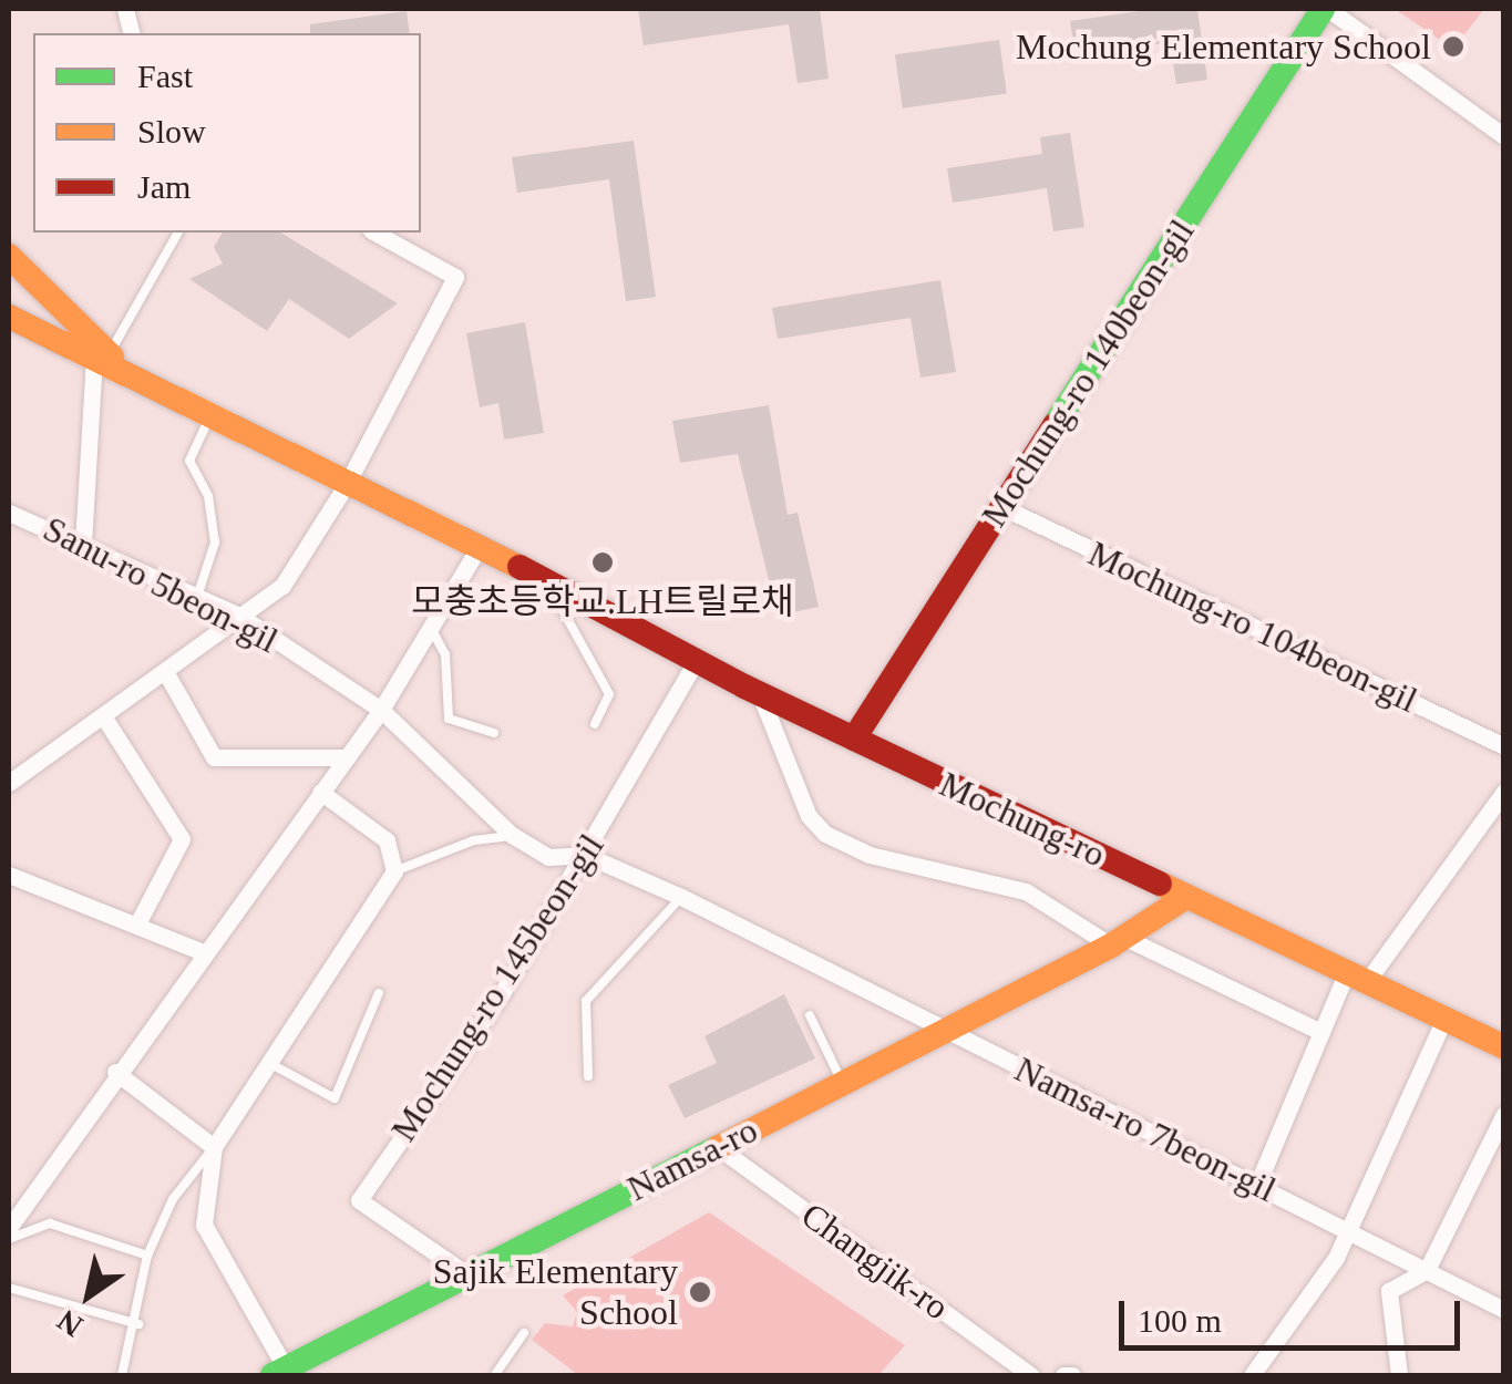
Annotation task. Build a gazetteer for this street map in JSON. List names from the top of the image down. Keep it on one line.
{"streets":{"street":["Mochung-ro 140beon-gil","Sanu-ro 5beon-gil","Mochung-ro 104beon-gil","Mochung-ro","Mochung-ro 145beon-gil","Namsa-ro 7beon-gil","Namsa-ro","Changjik-ro"]},"crossings":[["Mochung-ro 140beon-gil","Mochung-ro 104beon-gil"],["Mochung-ro 140beon-gil","Mochung-ro"],["Sanu-ro 5beon-gil","Mochung-ro 145beon-gil"],["Sanu-ro 5beon-gil","Namsa-ro 7beon-gil"],["Mochung-ro","Mochung-ro 145beon-gil"],["Mochung-ro","Namsa-ro"],["Mochung-ro 145beon-gil","Namsa-ro"],["Namsa-ro 7beon-gil","Namsa-ro"],["Namsa-ro","Changjik-ro"]],"places":["Mochung Elementary School","모충초등학교.LH트릴로채","Sajik Elementary School"],"legend":["Fast","Slow","Jam"],"scale_bar":"100 m","north":"bottom left"}
